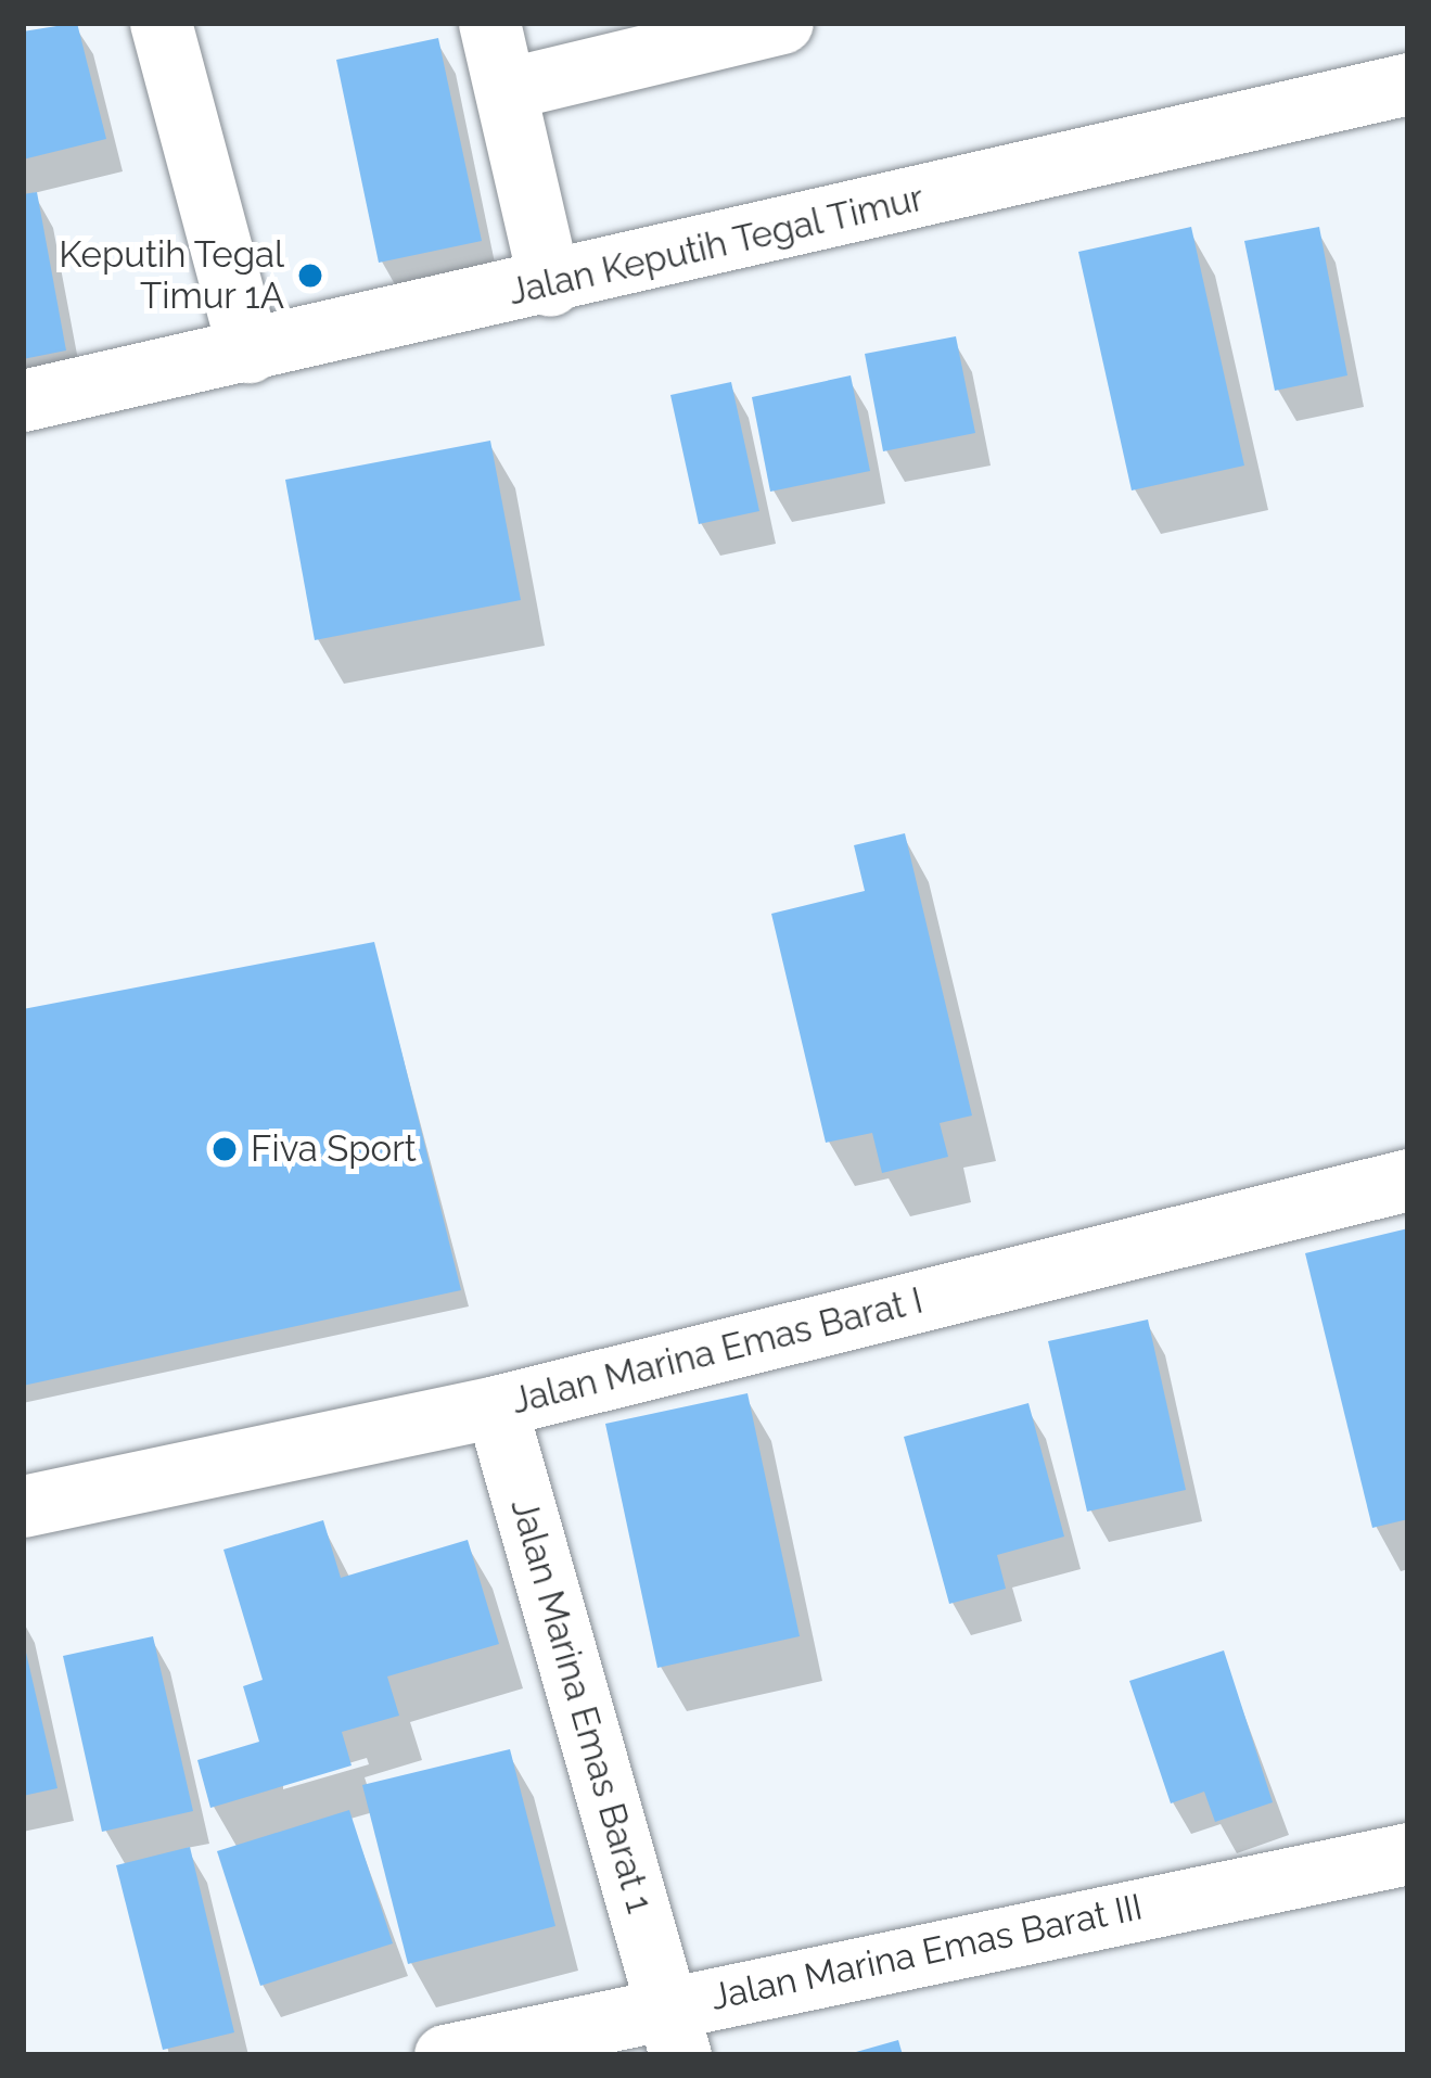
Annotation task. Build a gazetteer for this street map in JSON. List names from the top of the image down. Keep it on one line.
{"streets":{"street":["Jalan Keputih Tegal Timur","Jalan Marina Emas Barat I","Jalan Marina Emas Barat 1","Jalan Marina Emas Barat III"]},"crossings":[["Jalan Marina Emas Barat I","Jalan Marina Emas Barat 1"],["Jalan Marina Emas Barat 1","Jalan Marina Emas Barat III"]],"places":["Keputih Tegal Timur 1A","Fiva Sport"]}
